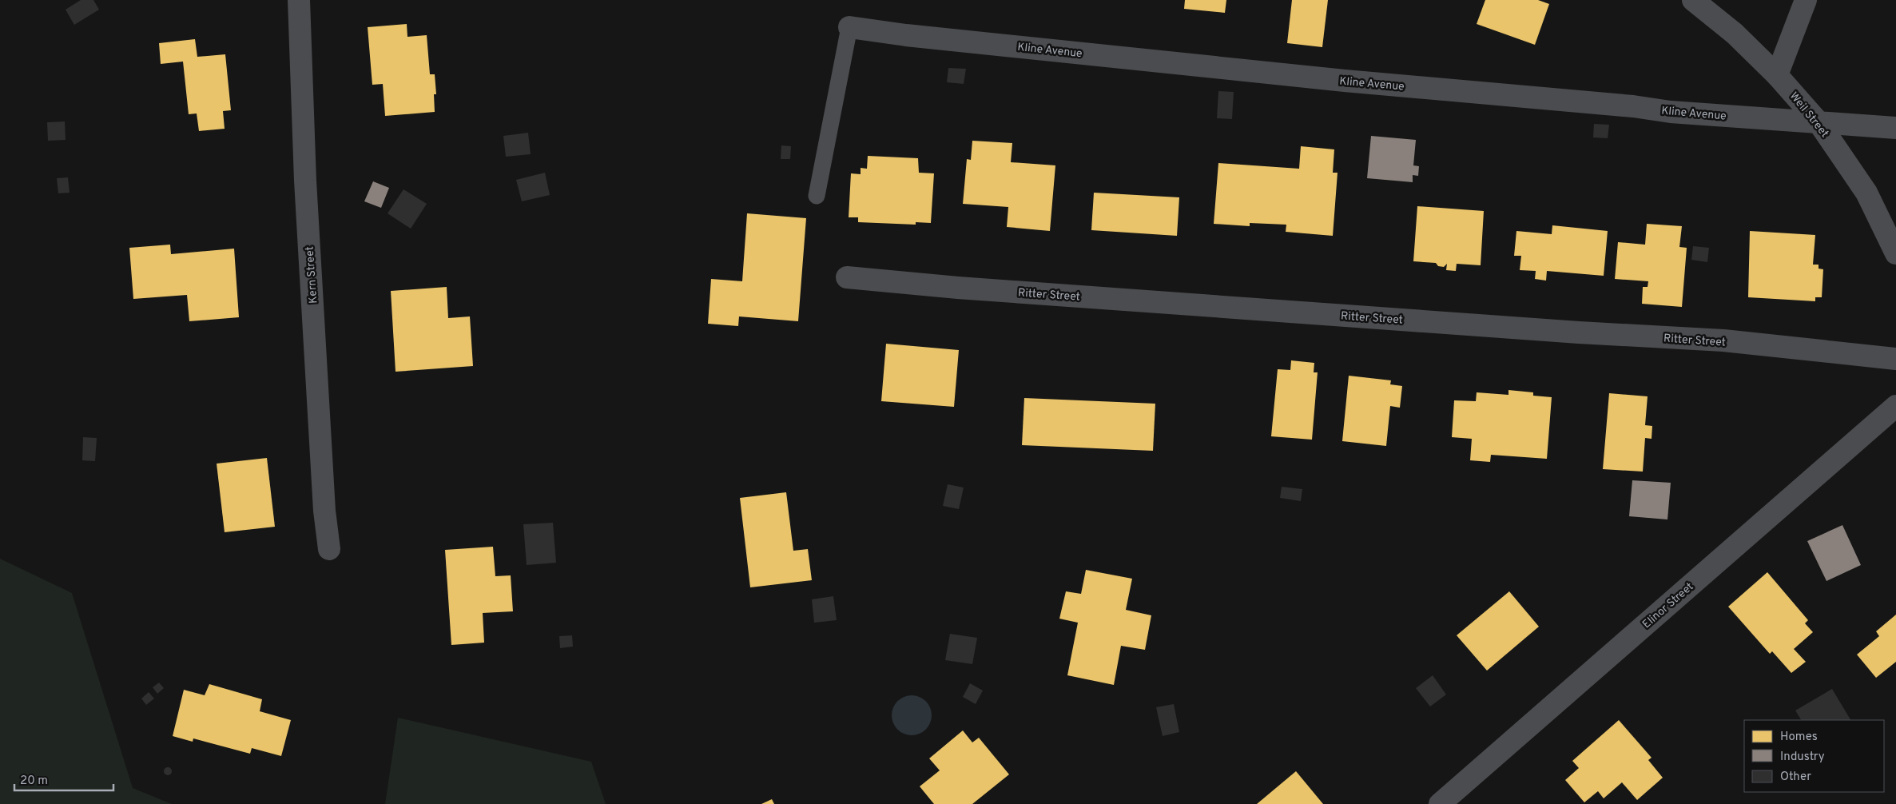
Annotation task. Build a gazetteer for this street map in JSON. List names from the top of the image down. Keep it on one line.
{"streets":{"street":["Kline Avenue","Weil Street","Kern Street","Ritter Street","Elinor Street"]},"crossings":[["Kline Avenue","Weil Street"]],"legend":["Homes","Industry","Other"],"scale_bar":"20 m"}
